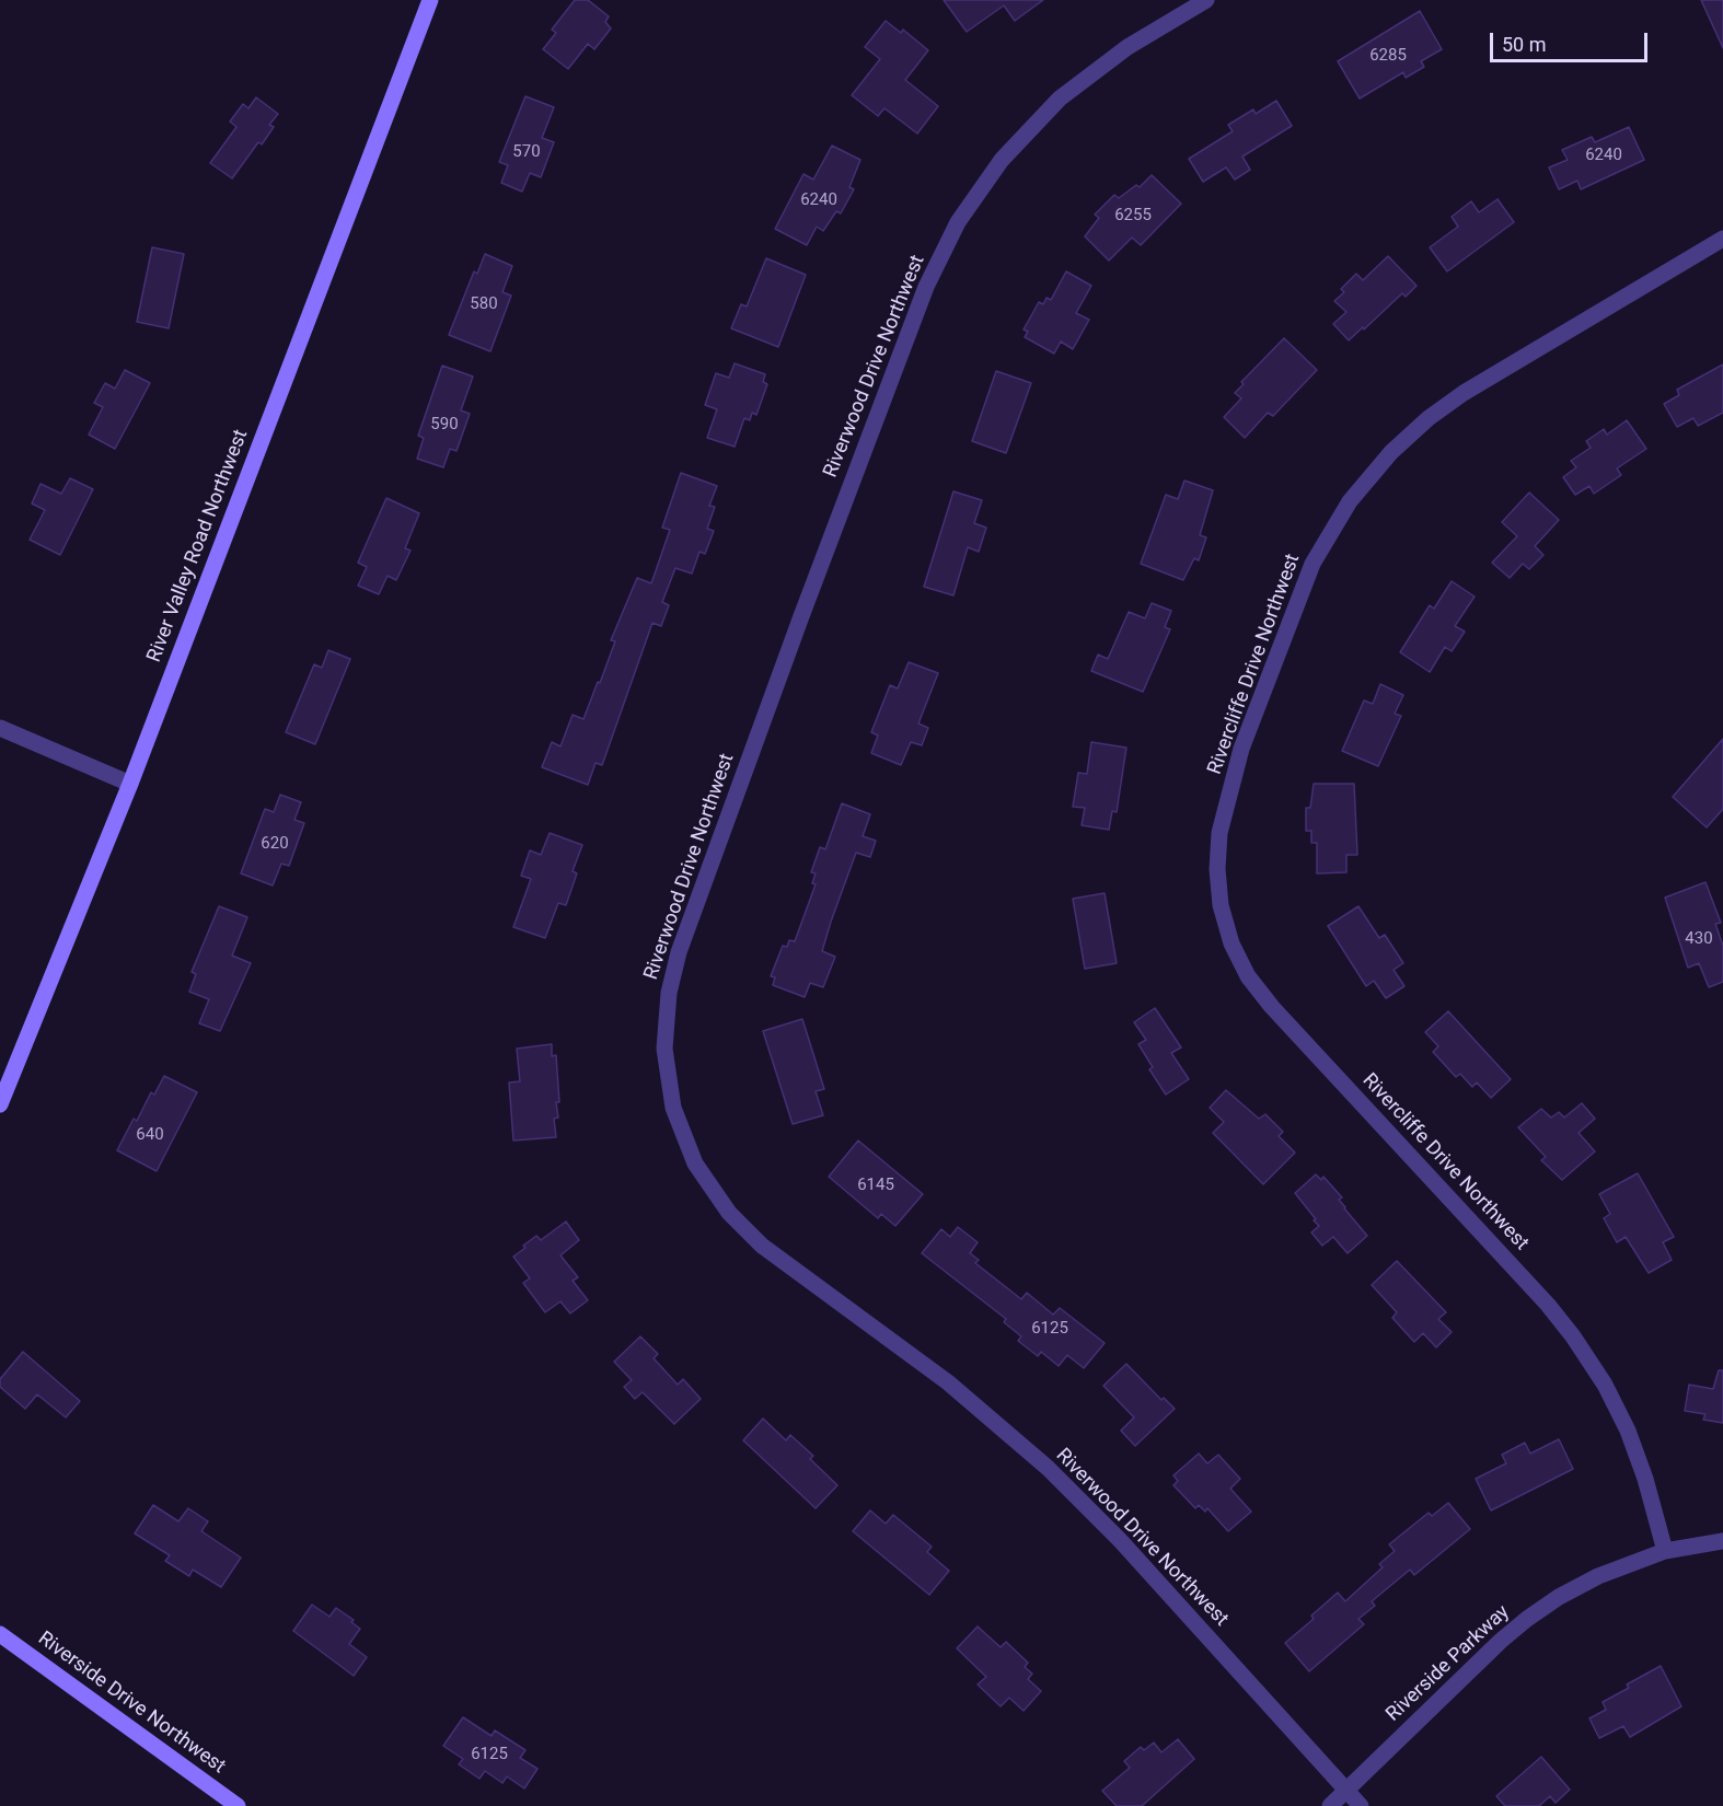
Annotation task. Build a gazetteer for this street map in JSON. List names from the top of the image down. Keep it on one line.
{"streets":{"street":["Riverwood Drive Northwest","River Valley Road Northwest","Rivercliffe Drive Northwest","Riverside Parkway","Riverside Drive Northwest"]},"crossings":[["Riverwood Drive Northwest","Riverside Parkway"],["Rivercliffe Drive Northwest","Riverside Parkway"]],"house_numbers":["6285","570","6240","6240","6255","580","590","620","430","640","6145","6125","6125"],"scale_bar":"50 m"}
